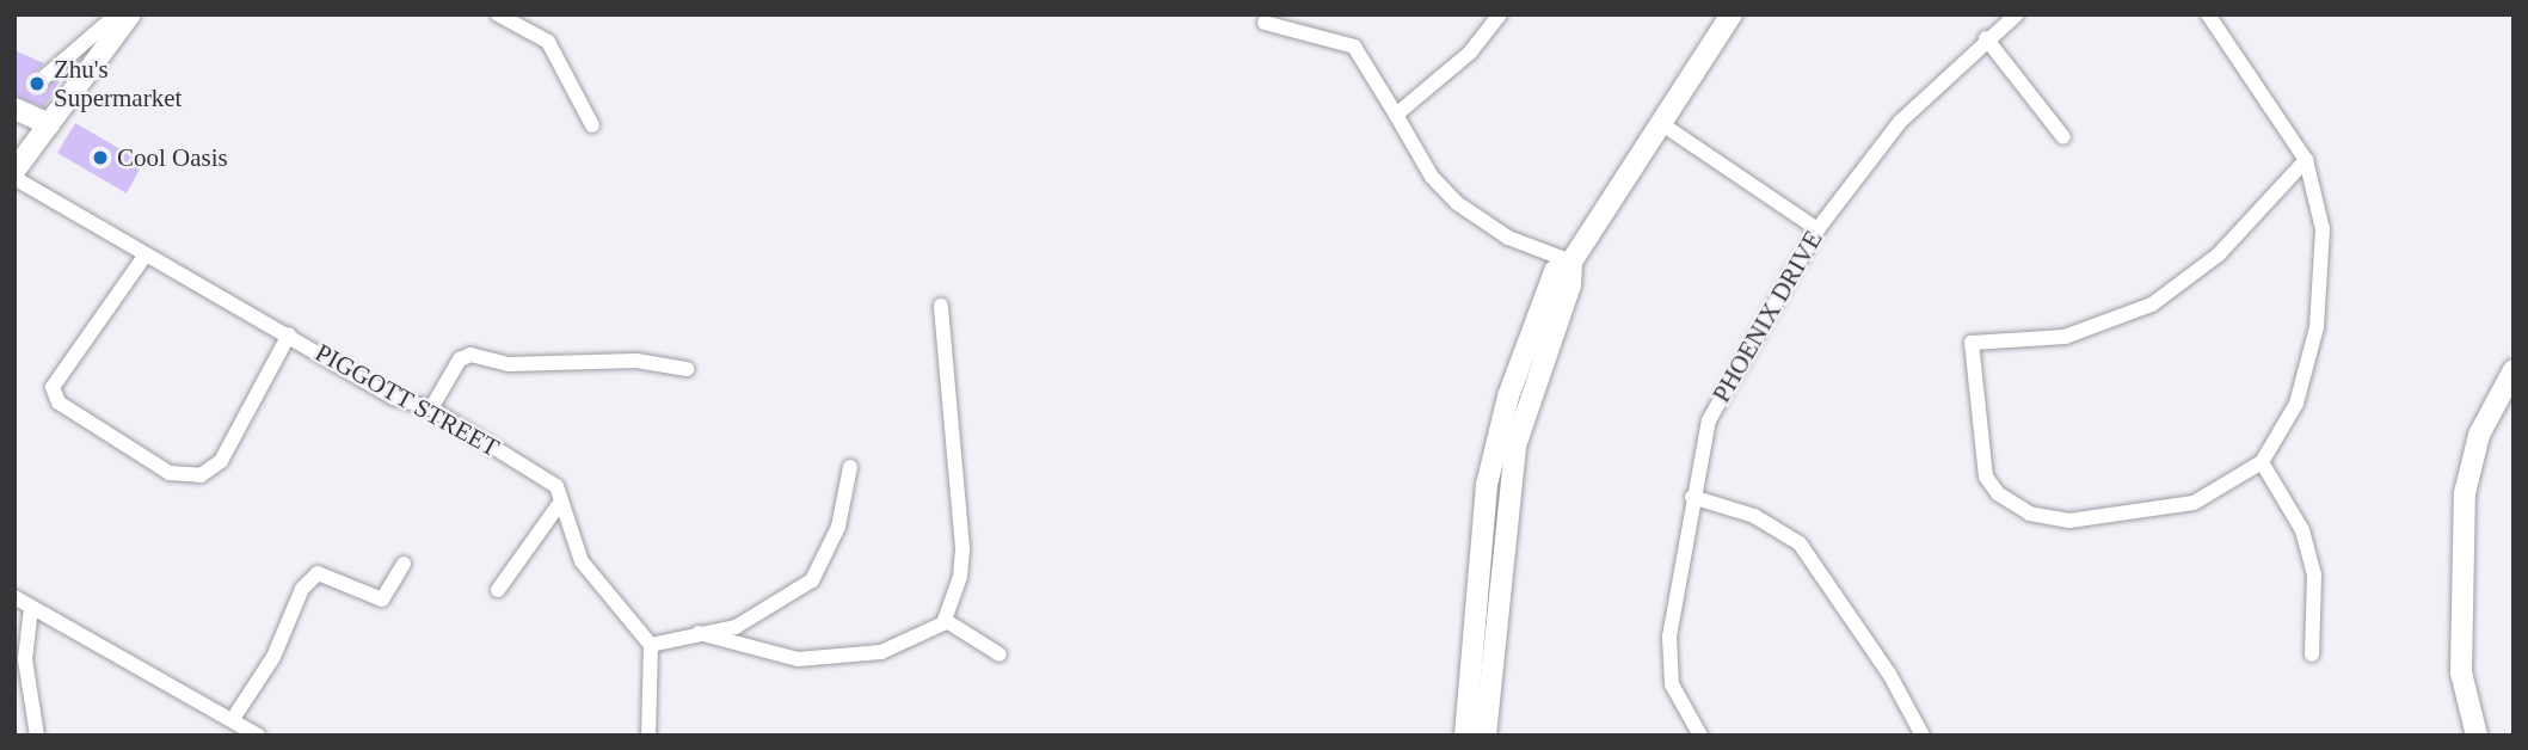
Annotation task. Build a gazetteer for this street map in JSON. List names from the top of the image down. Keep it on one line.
{"streets":{"street":["PHOENIX DRIVE","PIGGOTT STREET"]},"places":["Zhu's Supermarket","Cool Oasis"]}
